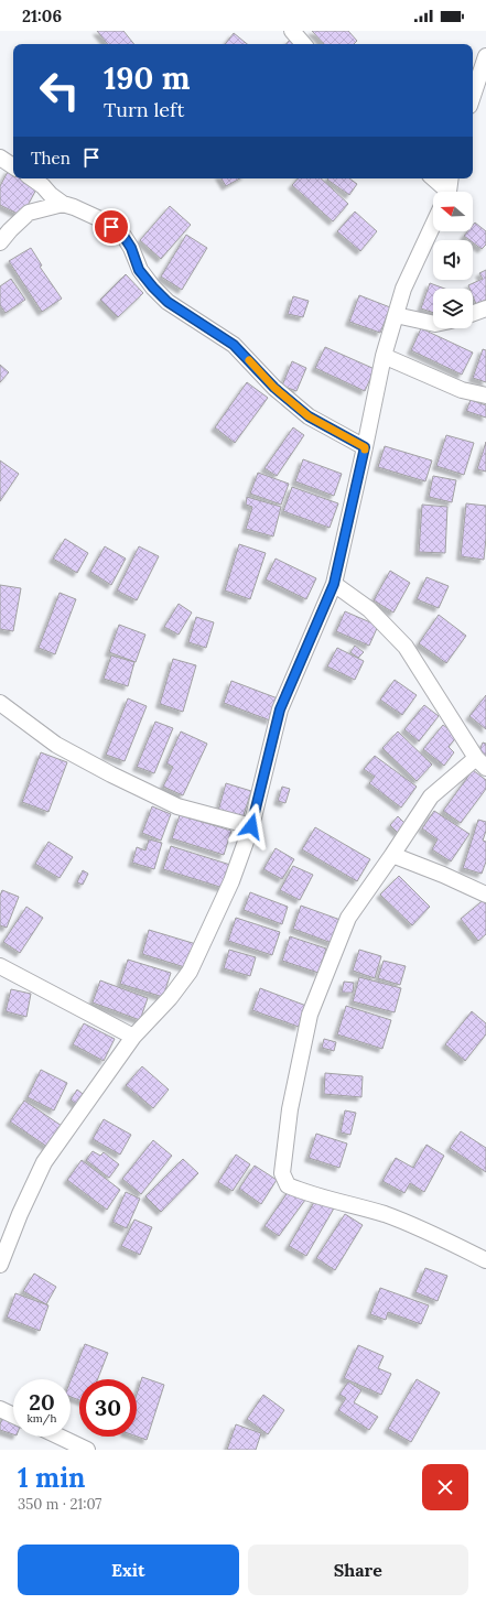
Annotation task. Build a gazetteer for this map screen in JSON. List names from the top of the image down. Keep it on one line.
{"north":"left","page":{"status":"21:06","turn":["190 m","Turn left"],"then":"Then","speed":"20 km/h","limit":"30","heading":["1 min","350 m · 21:07"],"buttons":["Exit","Share"]}}
